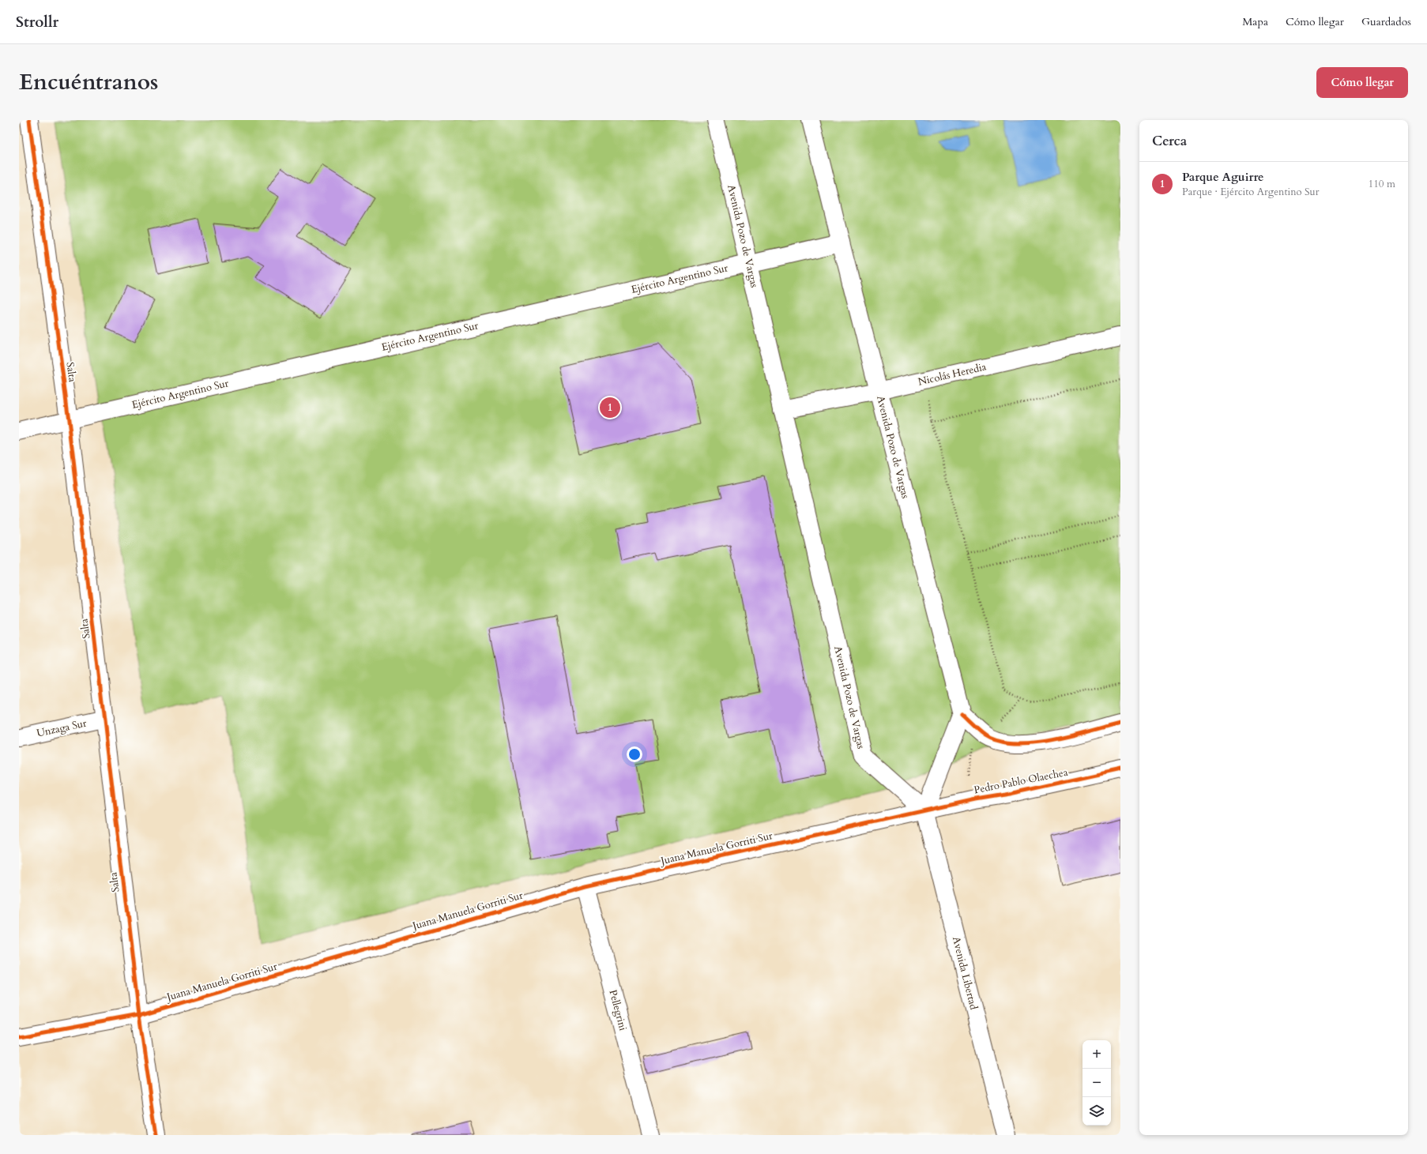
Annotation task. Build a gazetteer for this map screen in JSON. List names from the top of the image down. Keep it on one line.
{"streets":{"street":["Avenida Pozo de Vargas","Ejército Argentino Sur","Salta","Nicolás Heredia","Unzaga Sur","Pedro Pablo Olaechea","Juana Manuela Gorriti Sur","Avenida Libertad","Pellegrini"]},"crossings":[["Avenida Pozo de Vargas","Ejército Argentino Sur"],["Avenida Pozo de Vargas","Nicolás Heredia"],["Avenida Pozo de Vargas","Pedro Pablo Olaechea"],["Avenida Pozo de Vargas","Juana Manuela Gorriti Sur"],["Avenida Pozo de Vargas","Avenida Libertad"],["Ejército Argentino Sur","Salta"],["Salta","Unzaga Sur"],["Salta","Juana Manuela Gorriti Sur"],["Pedro Pablo Olaechea","Juana Manuela Gorriti Sur"],["Pedro Pablo Olaechea","Avenida Libertad"],["Juana Manuela Gorriti Sur","Avenida Libertad"],["Juana Manuela Gorriti Sur","Pellegrini"]],"page":{"header":"Strollr","nav":["Mapa","Cómo llegar","Guardados"],"title":"Encuéntranos","buttons":"Cómo llegar","heading":"Cerca","list":[{"mark":"1","name":"Parque Aguirre","note":"Parque · Ejército Argentino Sur","value":"110 m"}],"pins":"1","map_buttons":["+","−"]}}
